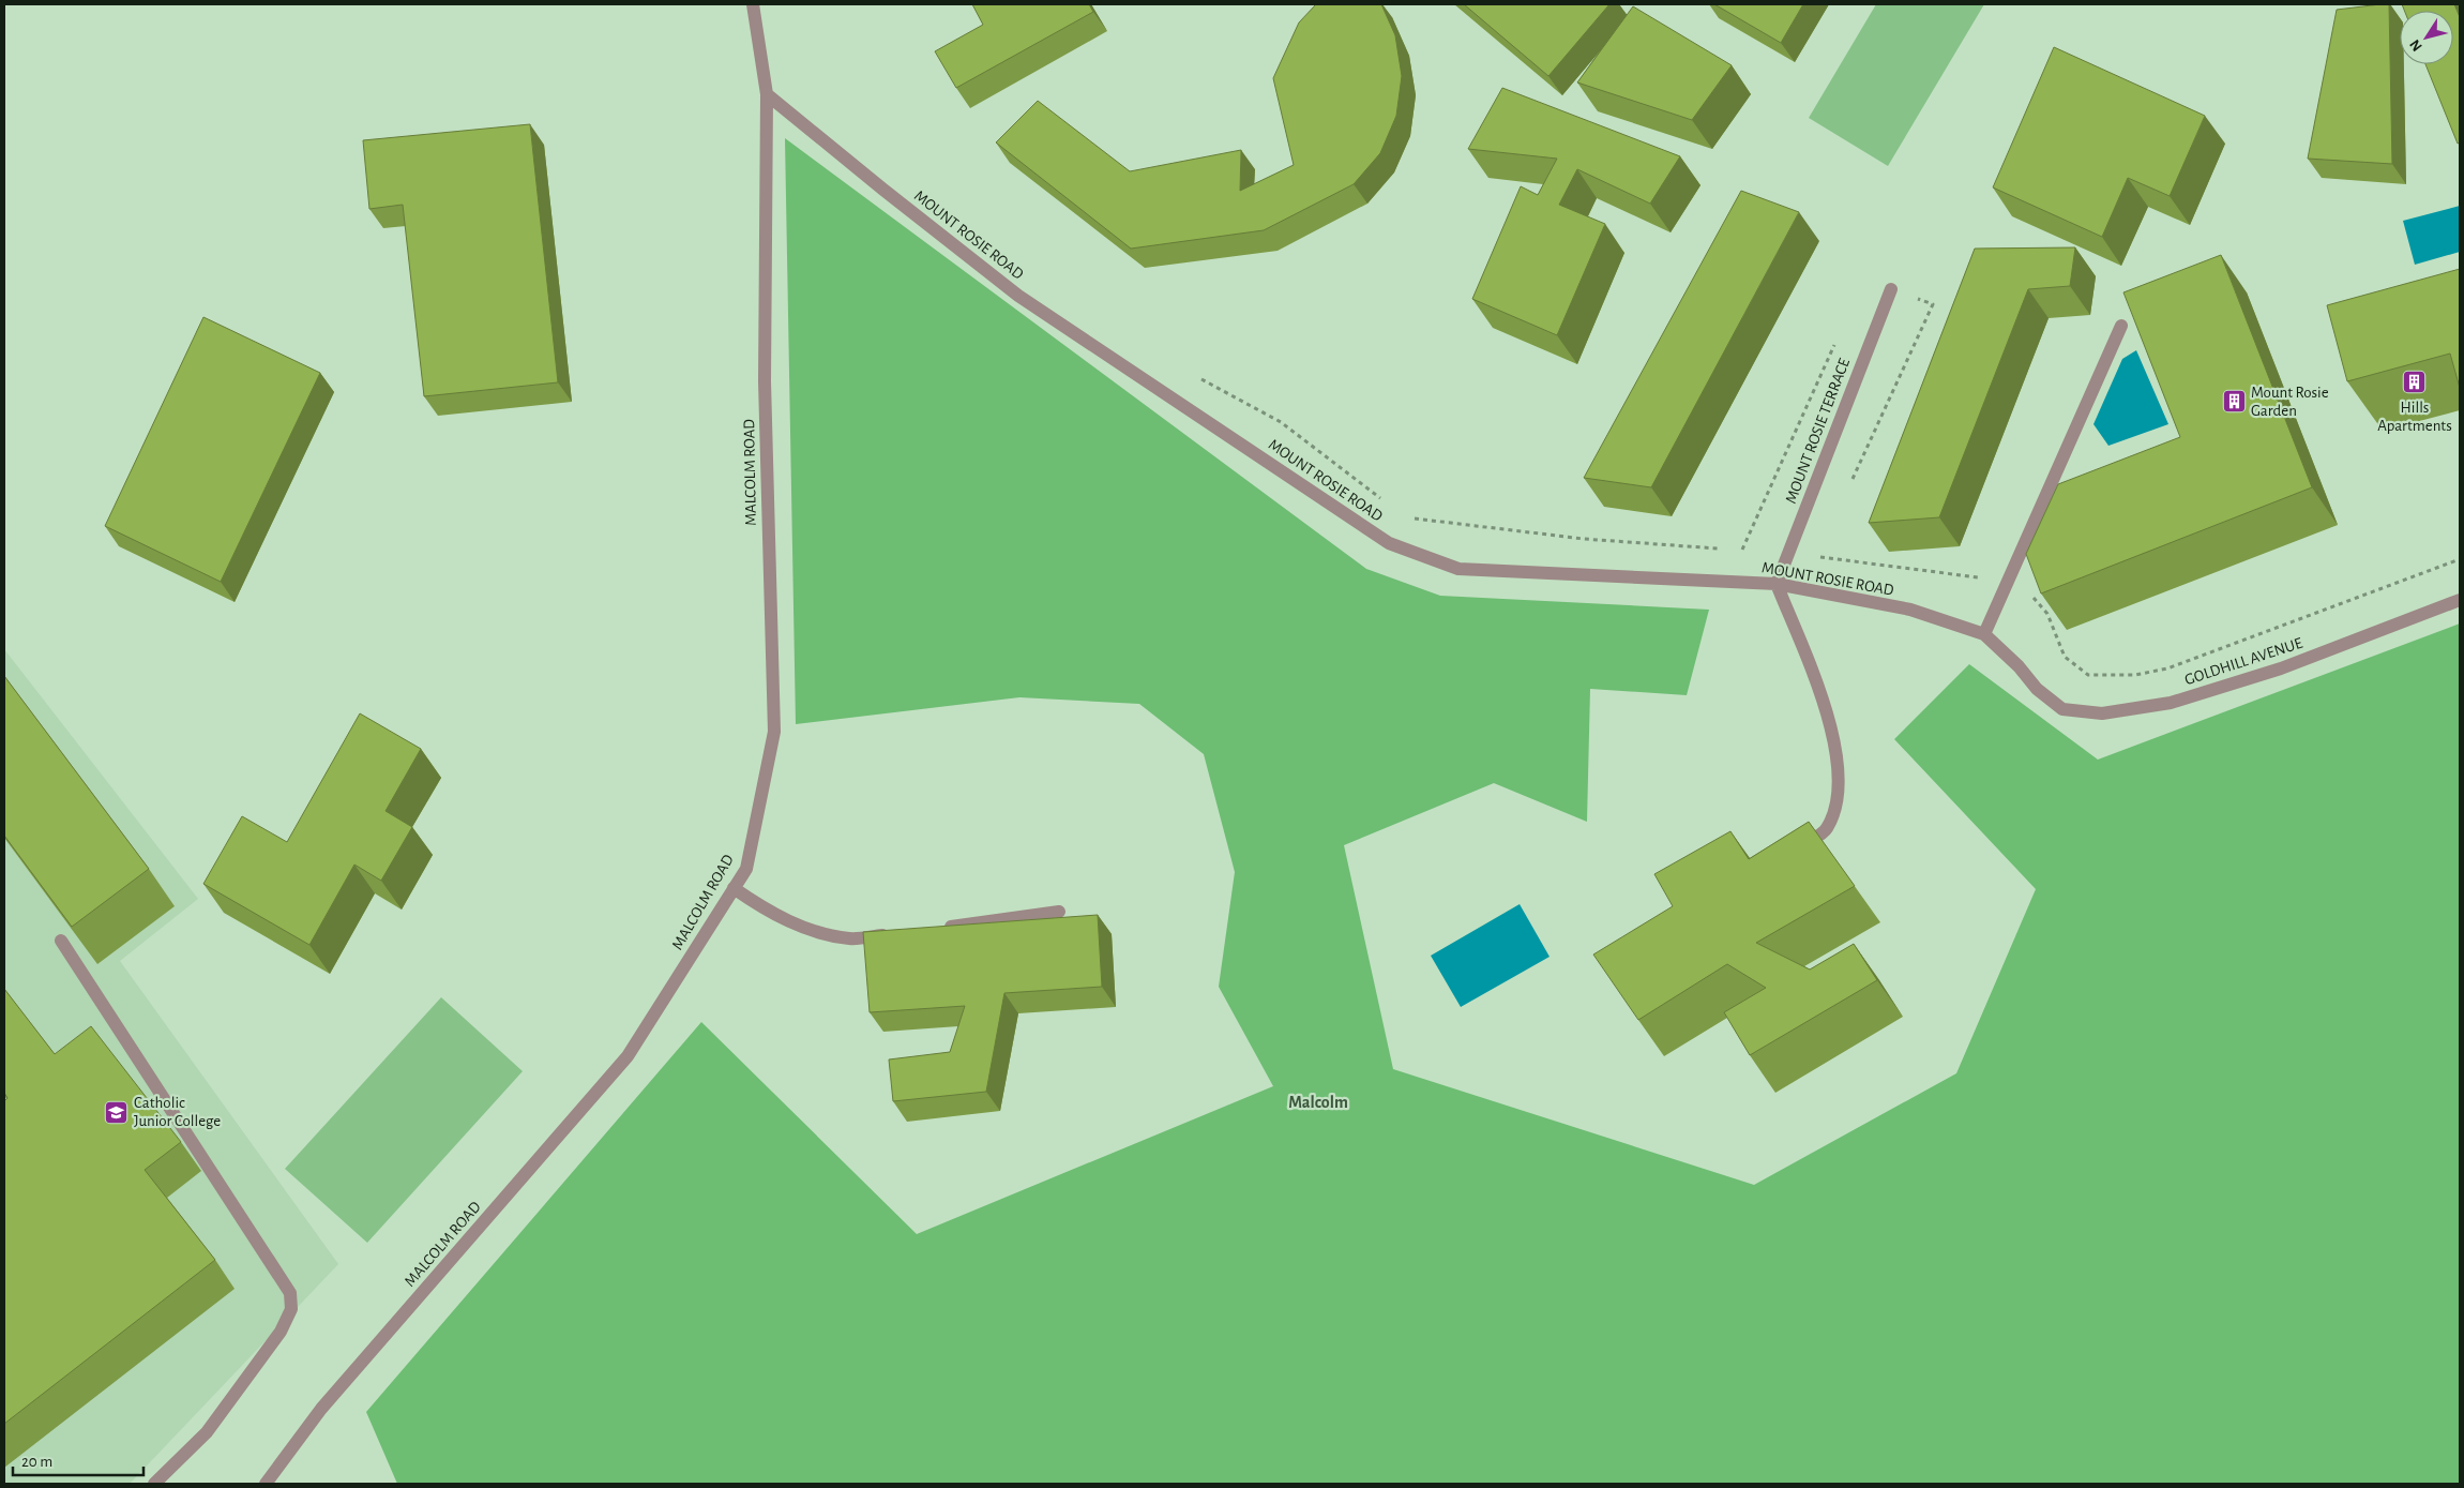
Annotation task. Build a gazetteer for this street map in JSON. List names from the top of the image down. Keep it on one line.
{"streets":{"street":["MOUNT ROSIE ROAD","MOUNT ROSIE TERRACE","MALCOLM ROAD","GOLDHILL AVENUE"]},"crossings":[["MOUNT ROSIE ROAD","MOUNT ROSIE TERRACE"],["MOUNT ROSIE ROAD","MALCOLM ROAD"],["MOUNT ROSIE ROAD","GOLDHILL AVENUE"]],"districts":["Malcolm"],"places":{"building":["Hills Apartments","Mount Rosie Garden"],"school or university":["Catholic Junior College"]},"scale_bar":"20 m","north":"bottom left"}
